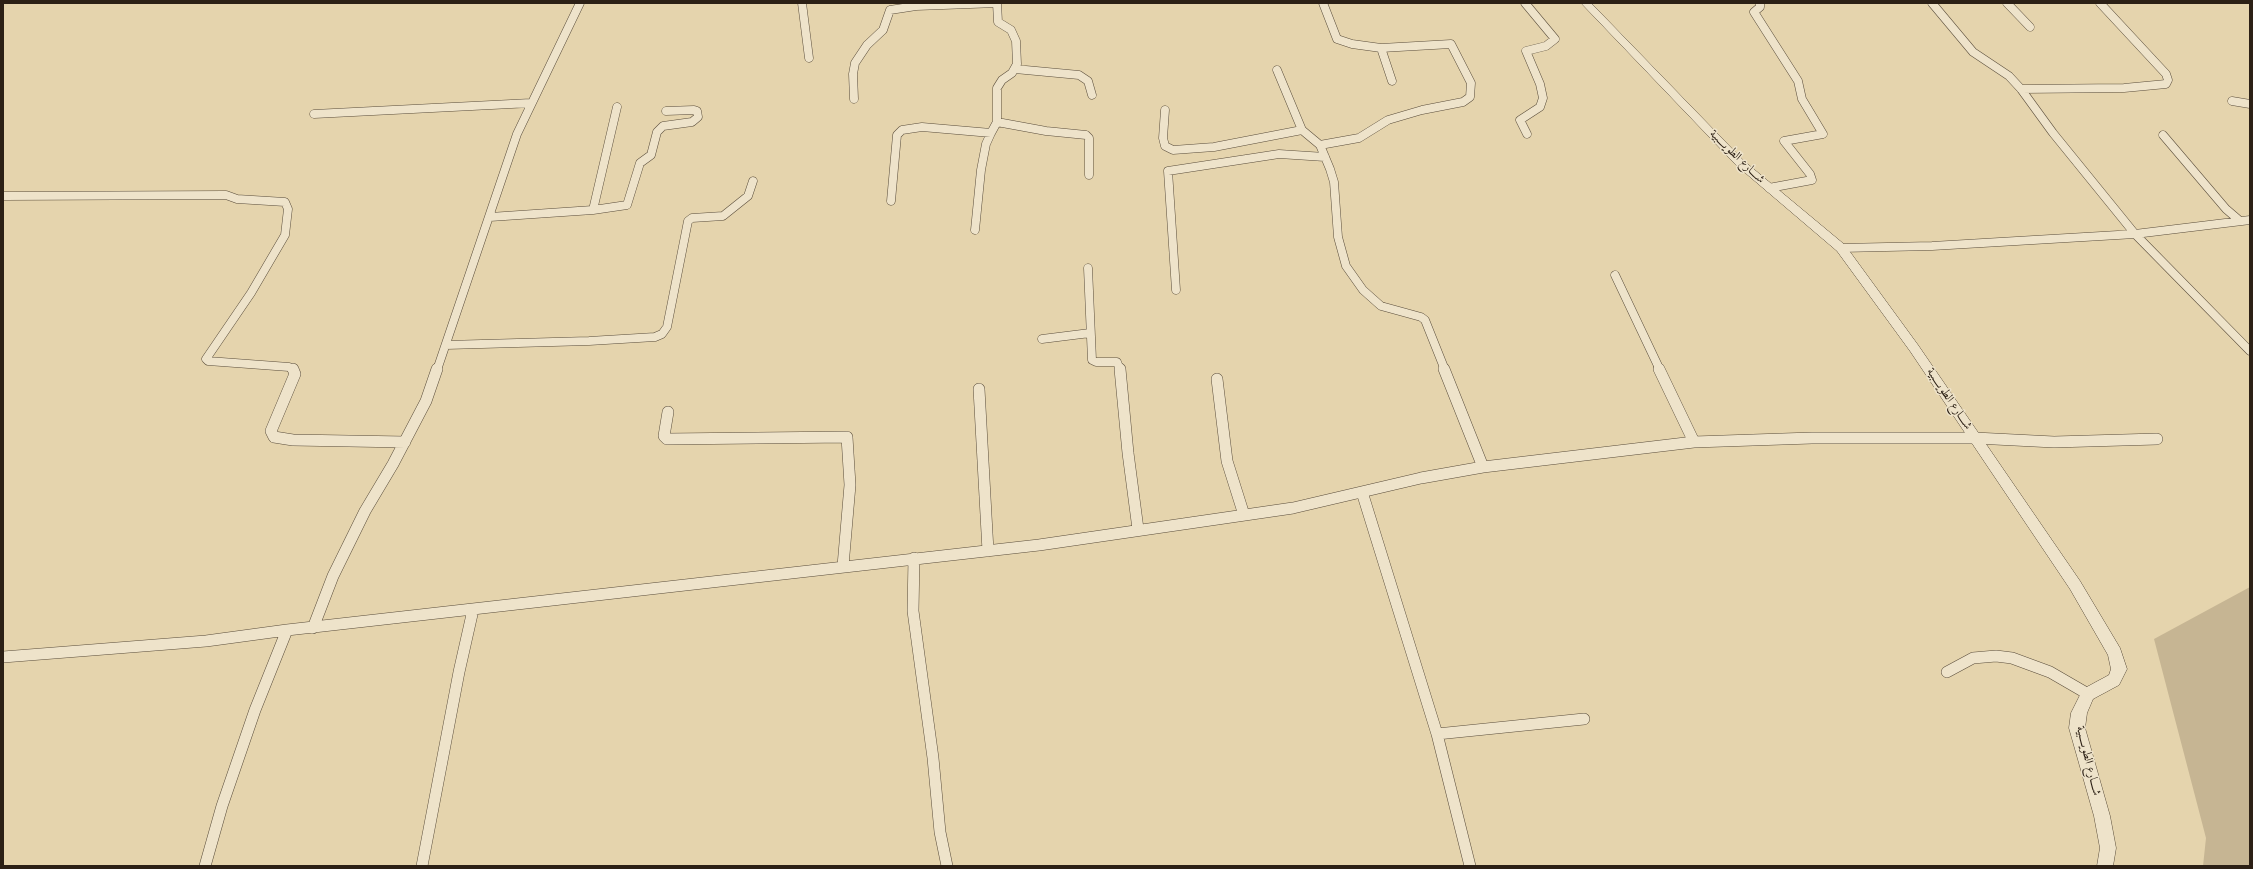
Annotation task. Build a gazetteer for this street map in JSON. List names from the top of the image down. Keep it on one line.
{"streets":{"street":["شــــارع الطويــــبية"]}}
